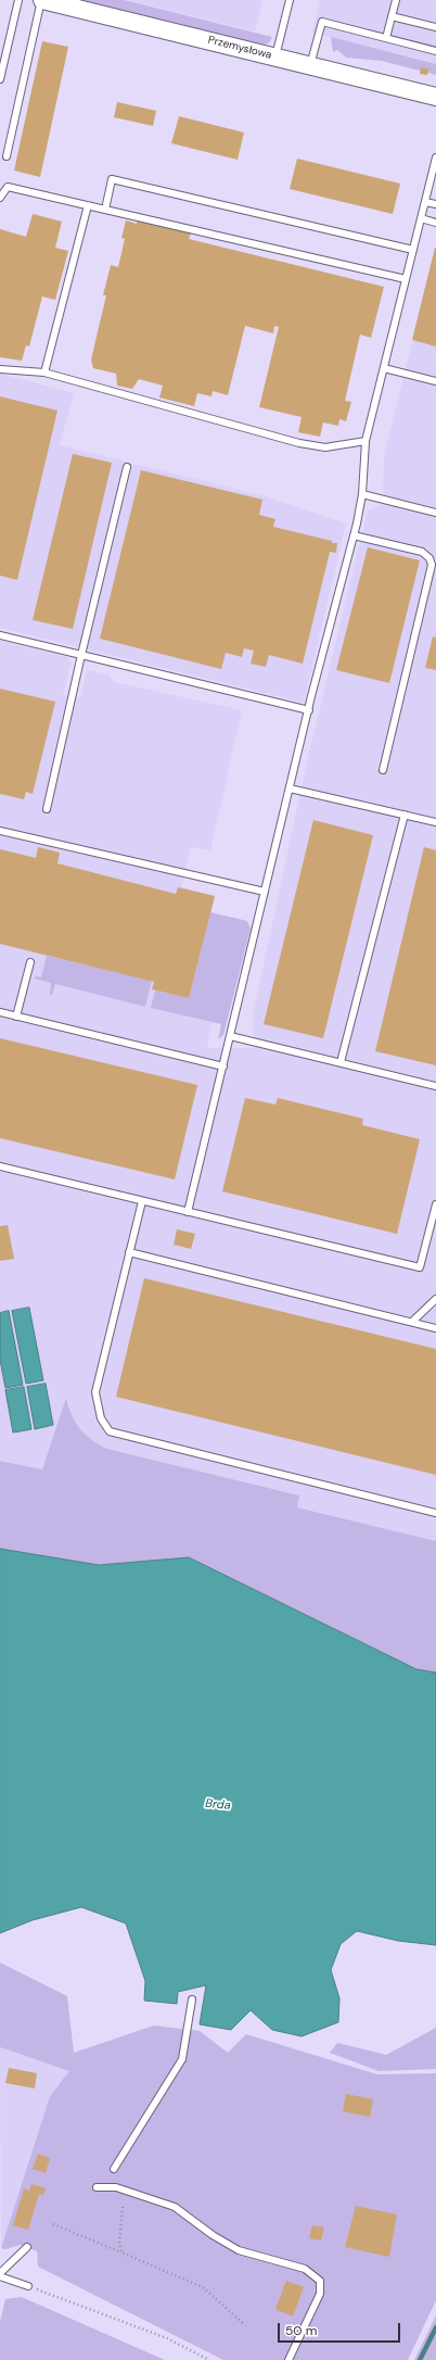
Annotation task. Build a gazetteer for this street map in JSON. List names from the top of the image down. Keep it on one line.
{"streets":{"street":["Przemysłowa"]},"water":["Brda"],"scale_bar":"50 m"}
